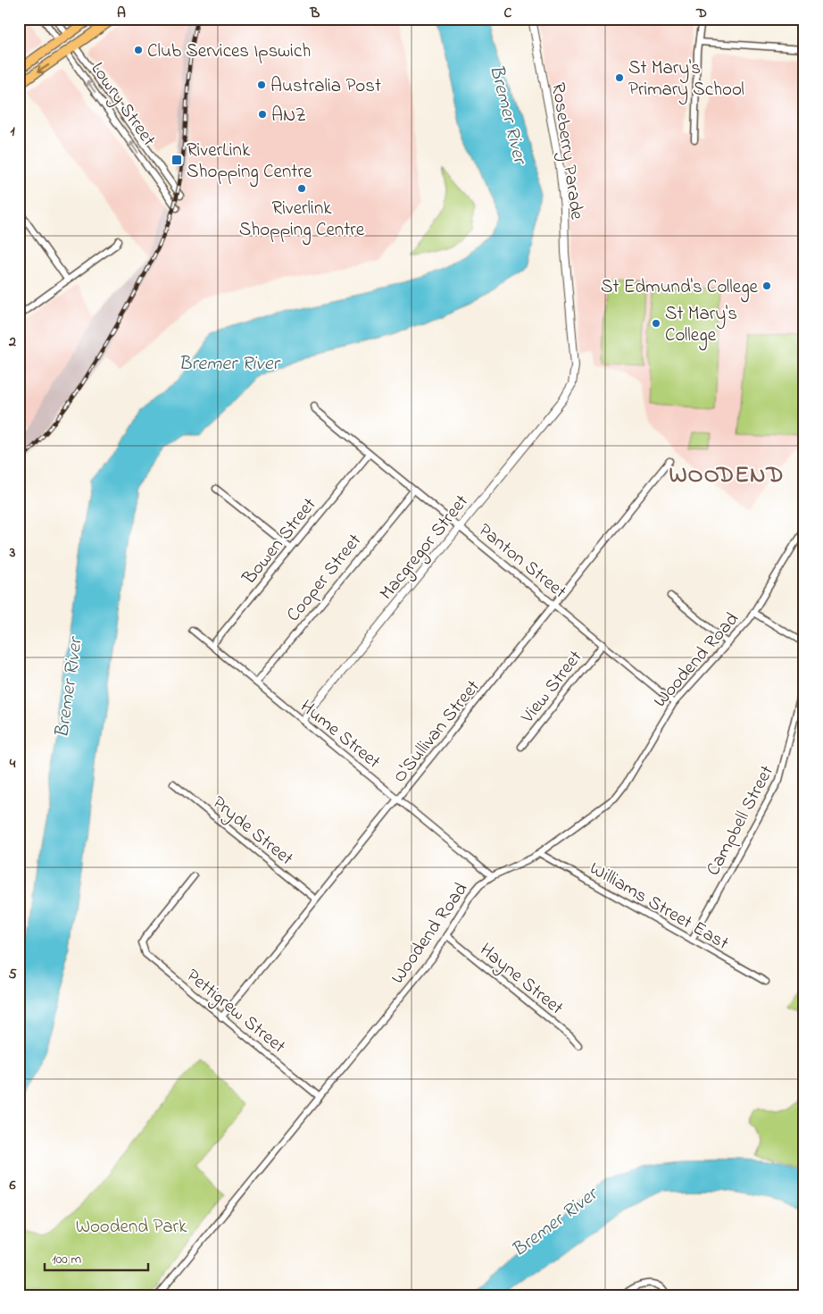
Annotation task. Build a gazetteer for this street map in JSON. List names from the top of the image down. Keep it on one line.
{"streets":{"main road":["Lowry Street"],"street":["Roseberry Parade","Bowen Street","Macgregor Street","Panton Street","Cooper Street","Woodend Road","View Street","O'Sullivan Street","Hume Street","Campbell Street","Pryde Street","Williams Street East","Hayne Street","Pettigrew Street"]},"crossings":[["Roseberry Parade","Macgregor Street"],["Bowen Street","Panton Street"],["Bowen Street","Hume Street"],["Macgregor Street","Panton Street"],["Macgregor Street","Hume Street"],["Panton Street","Cooper Street"],["Panton Street","Woodend Road"],["Panton Street","View Street"],["Panton Street","O'Sullivan Street"],["Cooper Street","Hume Street"],["Woodend Road","Hume Street"],["Woodend Road","Williams Street East"],["Woodend Road","Hayne Street"],["Woodend Road","Pettigrew Street"],["O'Sullivan Street","Hume Street"],["O'Sullivan Street","Pryde Street"],["O'Sullivan Street","Pettigrew Street"],["Campbell Street","Williams Street East"]],"districts":["WOODEND"],"water":["Bremer River"],"parks":["Woodend Park"],"places":{"other":["Club Services Ipswich","St Mary's Primary School","Australia Post","ANZ","Riverlink Shopping Centre","St Edmund's College","St Mary's College"],"transit":["RiverLink Shopping Centre"]},"scale_bar":"100 m","grid":{"columns":["A","B","C","D"],"rows":["1","2","3","4","5","6"]}}
